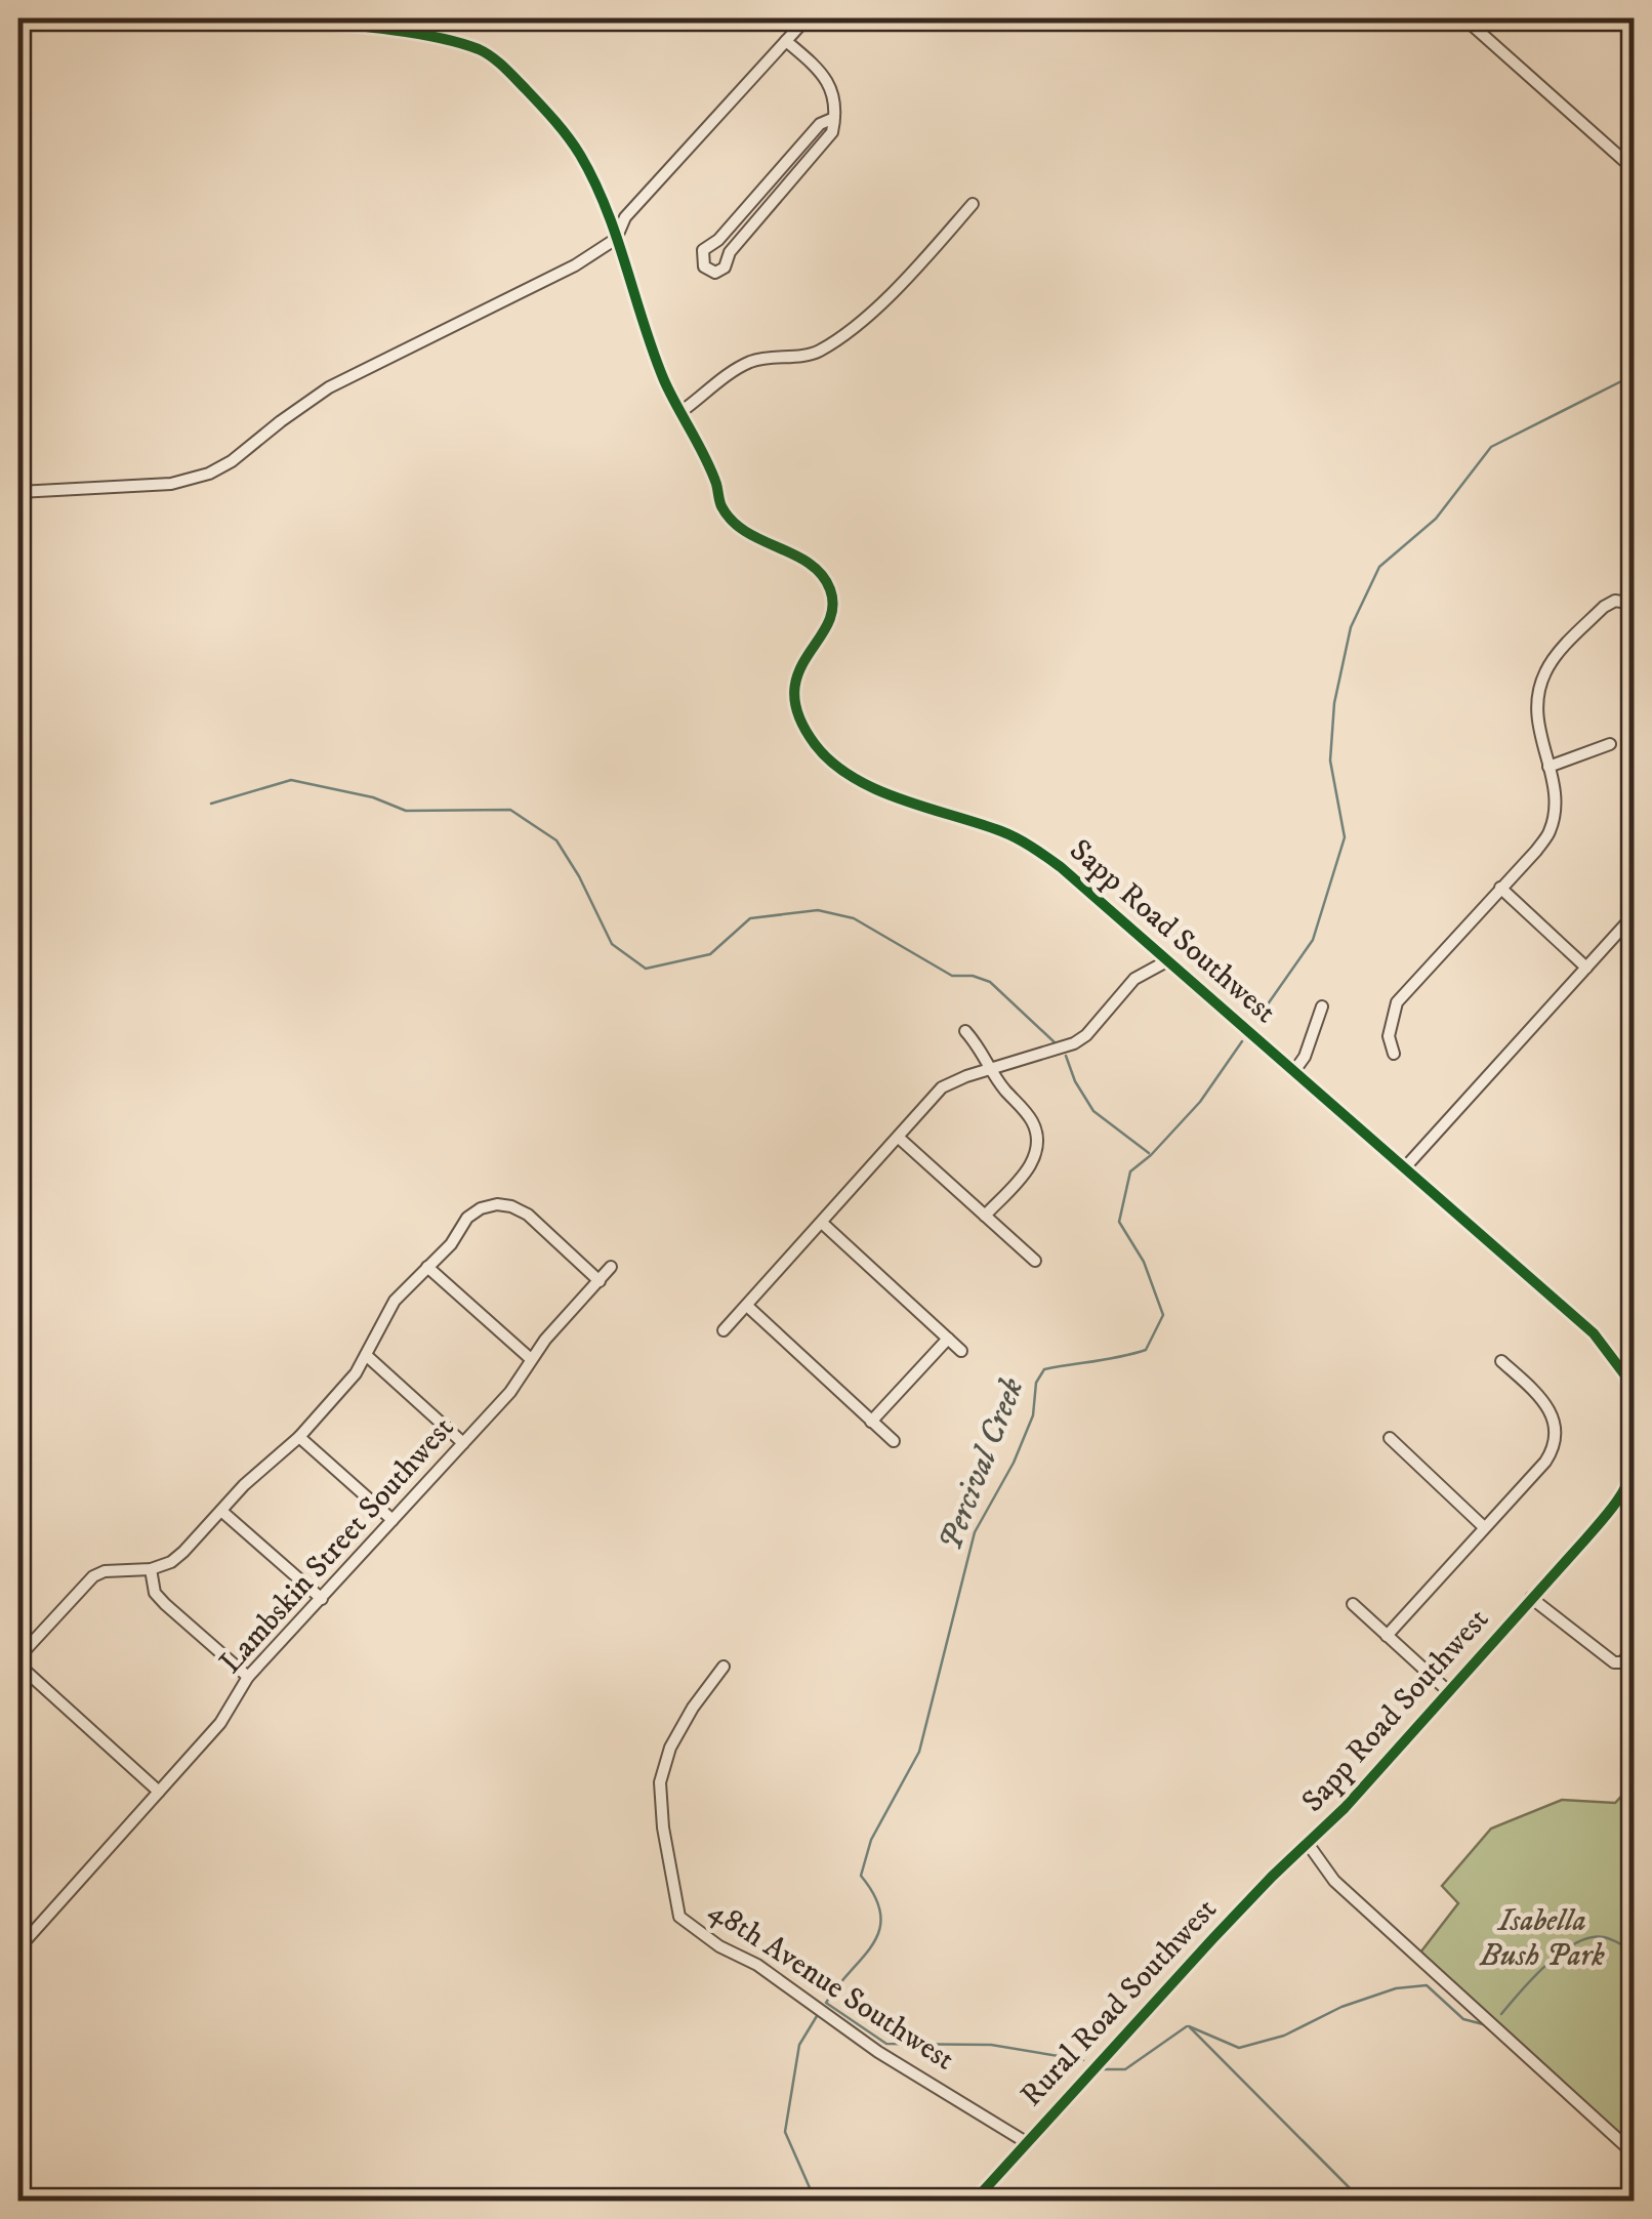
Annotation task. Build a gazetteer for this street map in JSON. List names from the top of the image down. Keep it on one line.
{"streets":{"street":["Sapp Road Southwest","Lambskin Street Southwest","48th Avenue Southwest","Rural Road Southwest"]},"crossings":[["Sapp Road Southwest","Rural Road Southwest"],["48th Avenue Southwest","Rural Road Southwest"]],"water":["Percival Creek"],"parks":["Isabella Bush Park"]}
